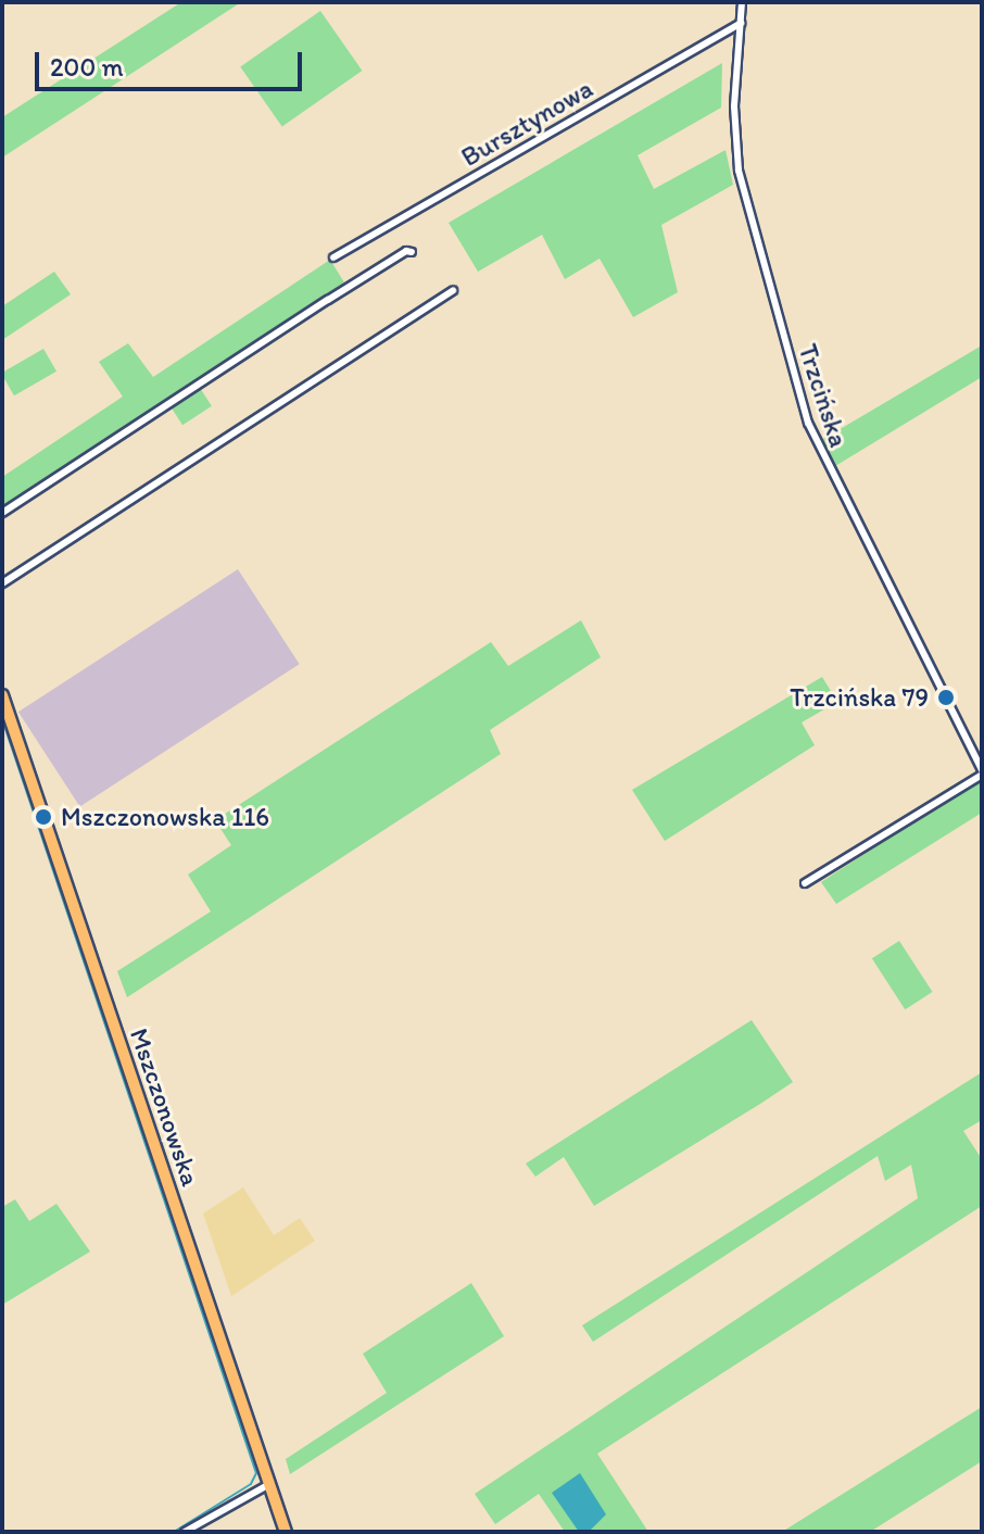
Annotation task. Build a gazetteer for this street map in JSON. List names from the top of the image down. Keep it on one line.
{"streets":{"main road":["Mszczonowska"],"street":["Bursztynowa","Trzcińska"]},"crossings":[["Bursztynowa","Trzcińska"]],"places":["Trzcińska 79","Mszczonowska 116"],"scale_bar":"200 m"}
